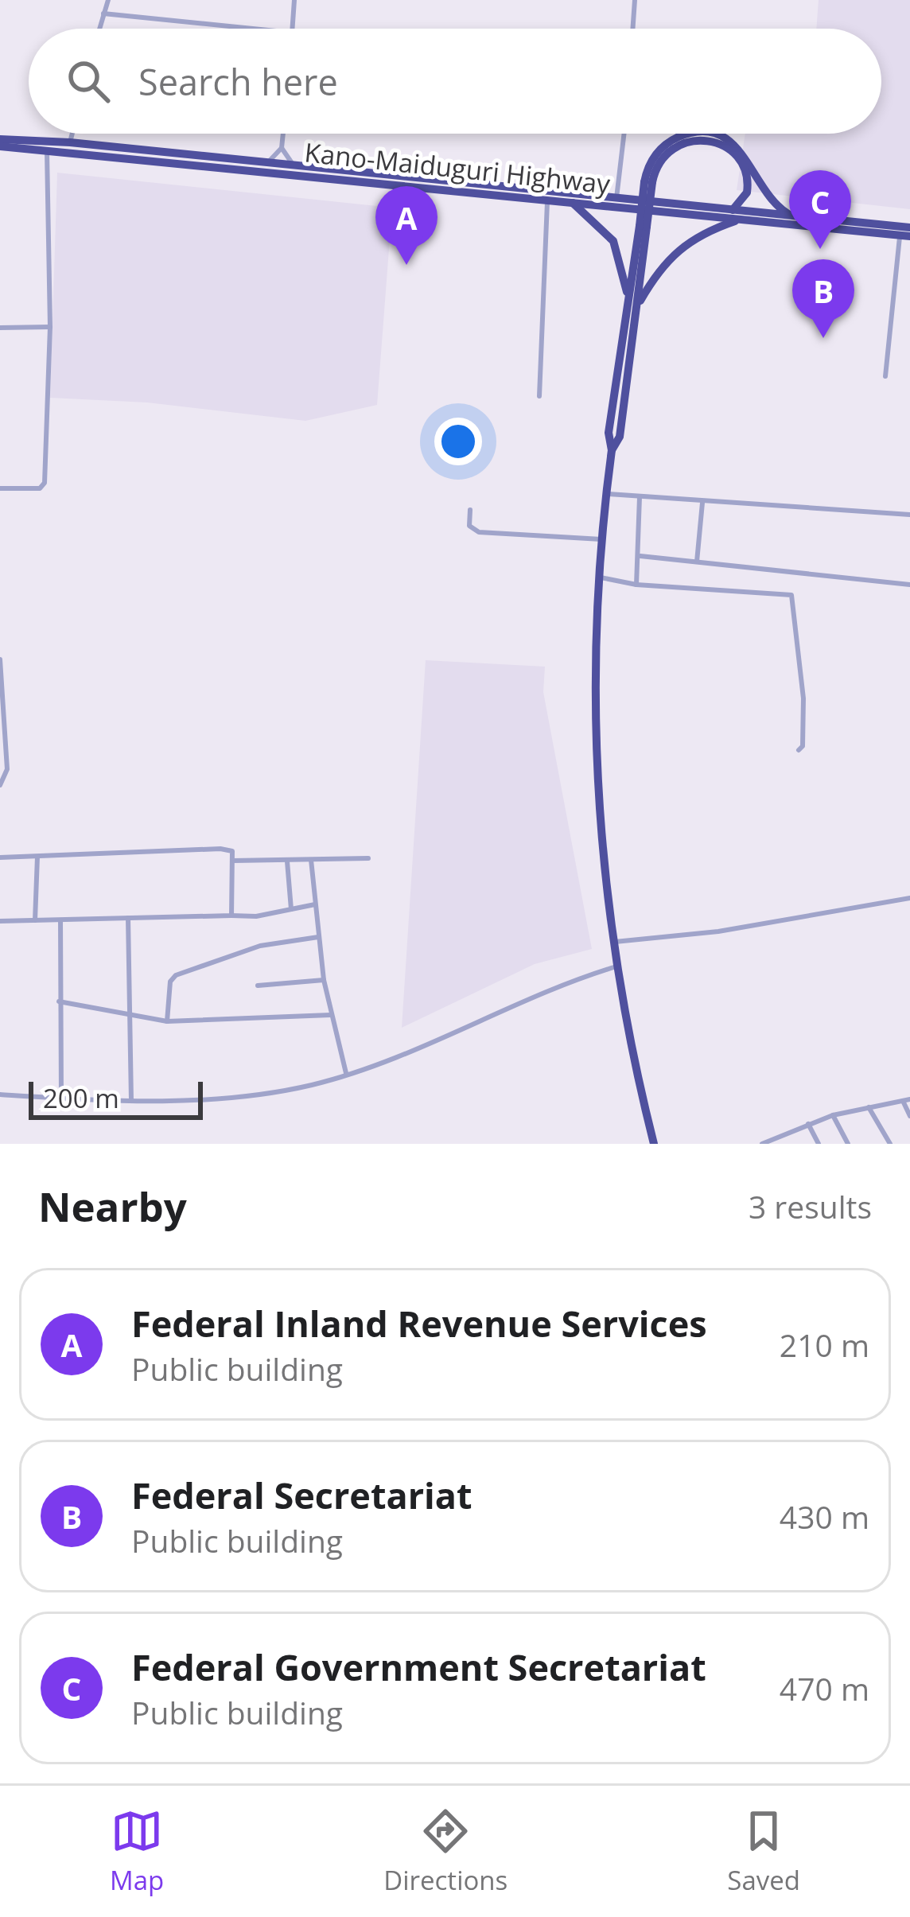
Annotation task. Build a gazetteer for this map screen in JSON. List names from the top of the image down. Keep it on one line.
{"streets":{"highway":["Kano-Maiduguri Highway"]},"scale_bar":"200 m","page":{"search":"Search here","pins":["C","A","B"],"scale":"200 m","heading":["Nearby","3 results"],"list":[{"mark":"A","name":"Federal Inland Revenue Services","note":"Public building","value":"210 m"},{"mark":"B","name":"Federal Secretariat","note":"Public building","value":"430 m"},{"mark":"C","name":"Federal Government Secretariat","note":"Public building","value":"470 m"}],"nav":["Map","Directions","Saved"]}}
